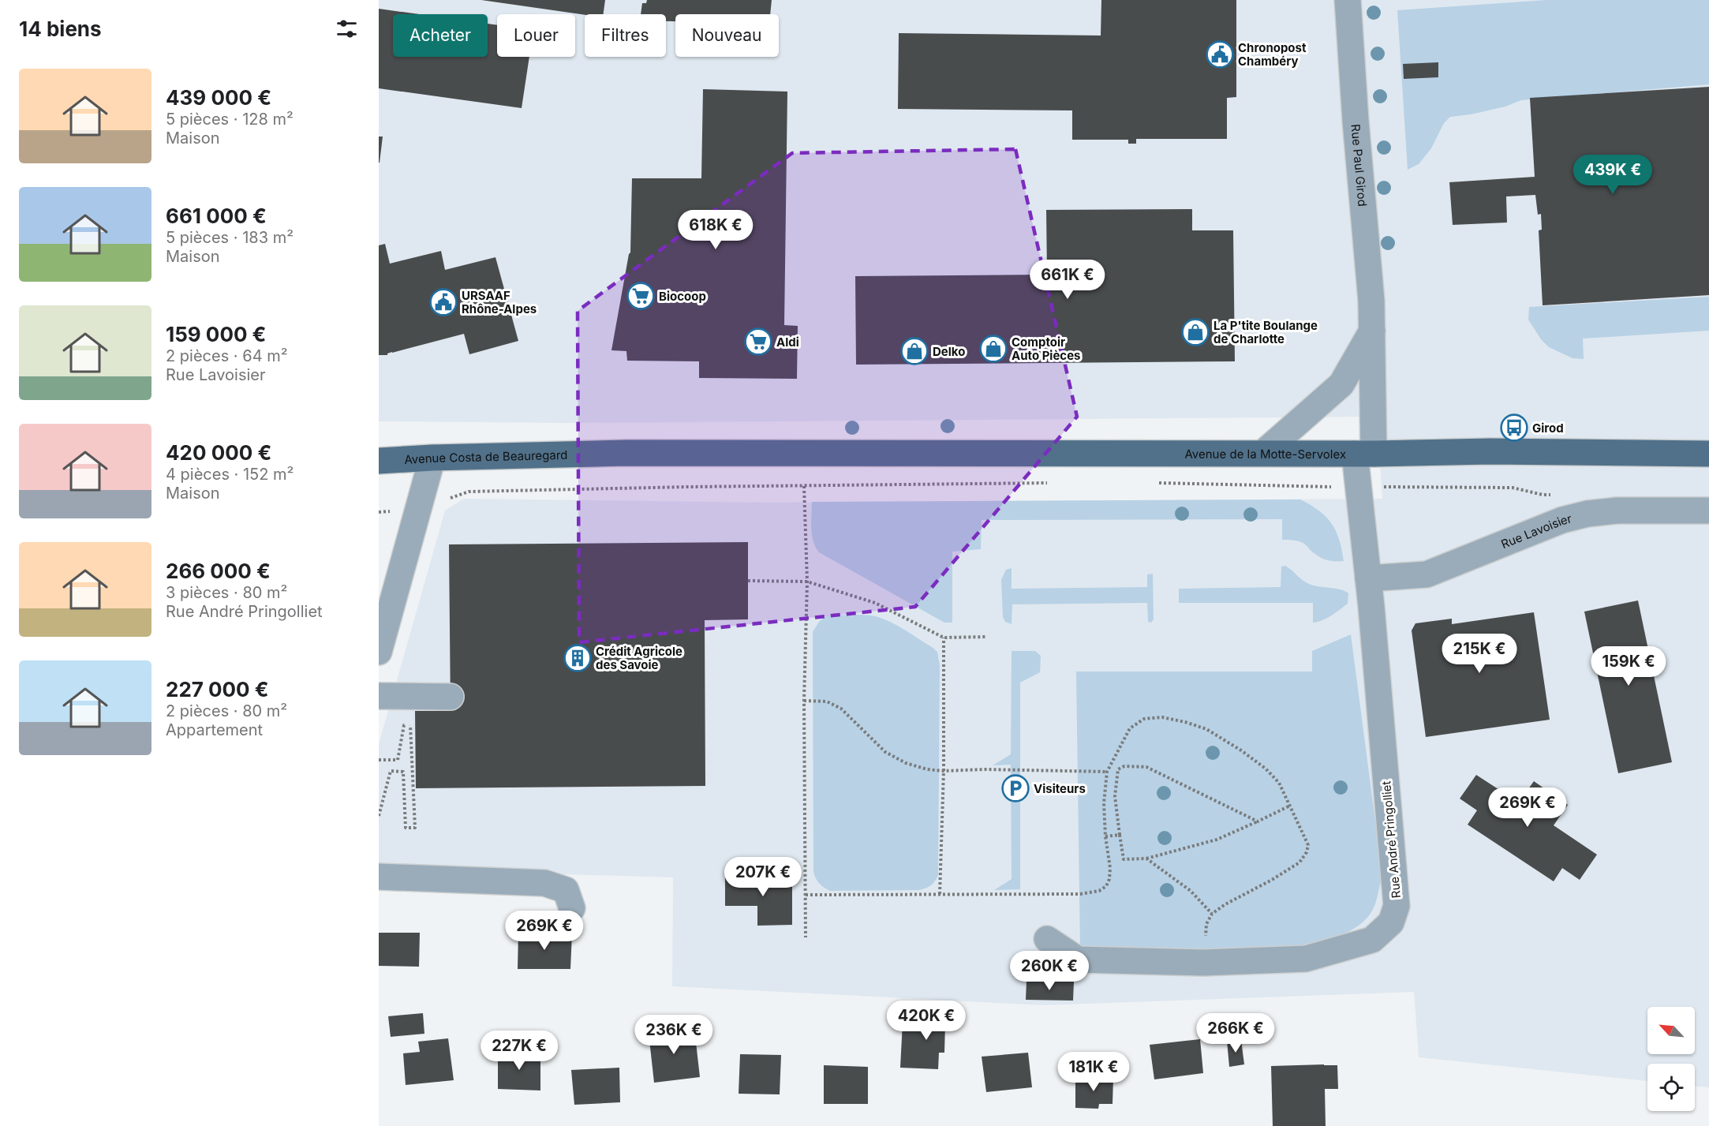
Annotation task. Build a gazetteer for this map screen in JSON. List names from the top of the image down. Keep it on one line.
{"streets":{"main road":["Avenue de la Motte-Servolex","Avenue Costa de Beauregard"],"street":["Rue Paul Girod","Rue Lavoisier","Rue André Pringolliet"]},"crossings":[["Rue Paul Girod","Avenue de la Motte-Servolex"],["Rue Paul Girod","Rue André Pringolliet"],["Avenue de la Motte-Servolex","Avenue Costa de Beauregard"],["Avenue de la Motte-Servolex","Rue André Pringolliet"],["Rue Lavoisier","Rue André Pringolliet"]],"places":{"public building":["Chronopost Chambéry","URSAAF Rhône-Alpes"],"supermarket":["Biocoop","Aldi"],"shop":["La P'tite Boulange de Charlotte","Comptoir Auto Pièces","Delko"],"bus stop":["Girod"],"building":["Crédit Agricole des Savoie"],"parking":["Visiteurs"]},"north":"top left","page":{"heading":"14 biens","chip":["Acheter","Louer","Filtres","Nouveau"],"list":[{"name":"439 000 €","note":"5 pièces · 128 m² · Maison"},{"name":"661 000 €","note":"5 pièces · 183 m² · Maison"},{"name":"159 000 €","note":"2 pièces · 64 m² · Rue Lavoisier"},{"name":"420 000 €","note":"4 pièces · 152 m² · Maison"},{"name":"266 000 €","note":"3 pièces · 80 m² · Rue André Pringolliet"},{"name":"227 000 €","note":"2 pièces · 80 m² · Appartement"}],"price":["439K €","618K €","661K €","215K €","159K €","269K €","207K €","269K €","260K €","420K €","266K €","236K €","227K €","181K €"]}}
